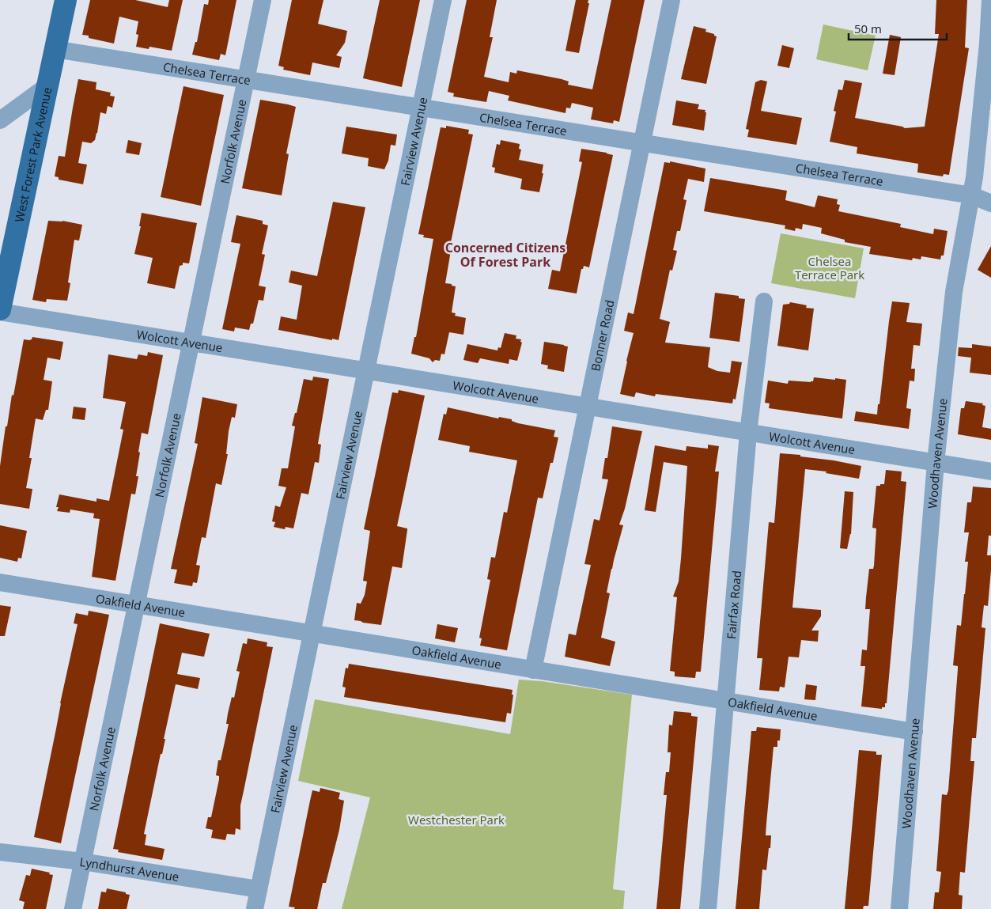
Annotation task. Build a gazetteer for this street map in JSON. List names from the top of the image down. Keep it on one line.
{"streets":{"main road":["West Forest Park Avenue"],"street":["Chelsea Terrace","Norfolk Avenue","Fairview Avenue","Bonner Road","Wolcott Avenue","Woodhaven Avenue","Oakfield Avenue","Fairfax Road","Lyndhurst Avenue"]},"crossings":[["Chelsea Terrace","Norfolk Avenue"],["Chelsea Terrace","Fairview Avenue"],["Chelsea Terrace","West Forest Park Avenue"],["Chelsea Terrace","Bonner Road"],["Chelsea Terrace","Woodhaven Avenue"],["Norfolk Avenue","Wolcott Avenue"],["Norfolk Avenue","Oakfield Avenue"],["Norfolk Avenue","Lyndhurst Avenue"],["Fairview Avenue","Wolcott Avenue"],["Fairview Avenue","Oakfield Avenue"],["Fairview Avenue","Lyndhurst Avenue"],["West Forest Park Avenue","Wolcott Avenue"],["Bonner Road","Wolcott Avenue"],["Bonner Road","Oakfield Avenue"],["Wolcott Avenue","Woodhaven Avenue"],["Wolcott Avenue","Fairfax Road"],["Woodhaven Avenue","Oakfield Avenue"],["Oakfield Avenue","Fairfax Road"]],"districts":["Concerned Citizens Of Forest Park"],"parks":["Chelsea Terrace Park","Westchester Park"],"scale_bar":"50 m"}
